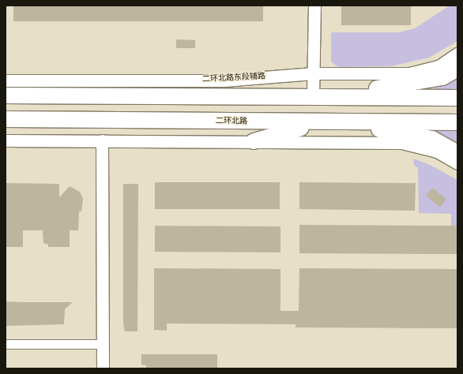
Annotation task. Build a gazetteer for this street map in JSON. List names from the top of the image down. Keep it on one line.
{"streets":{"highway":["二环北路"],"main road":["二环北路东段辅路"]}}
